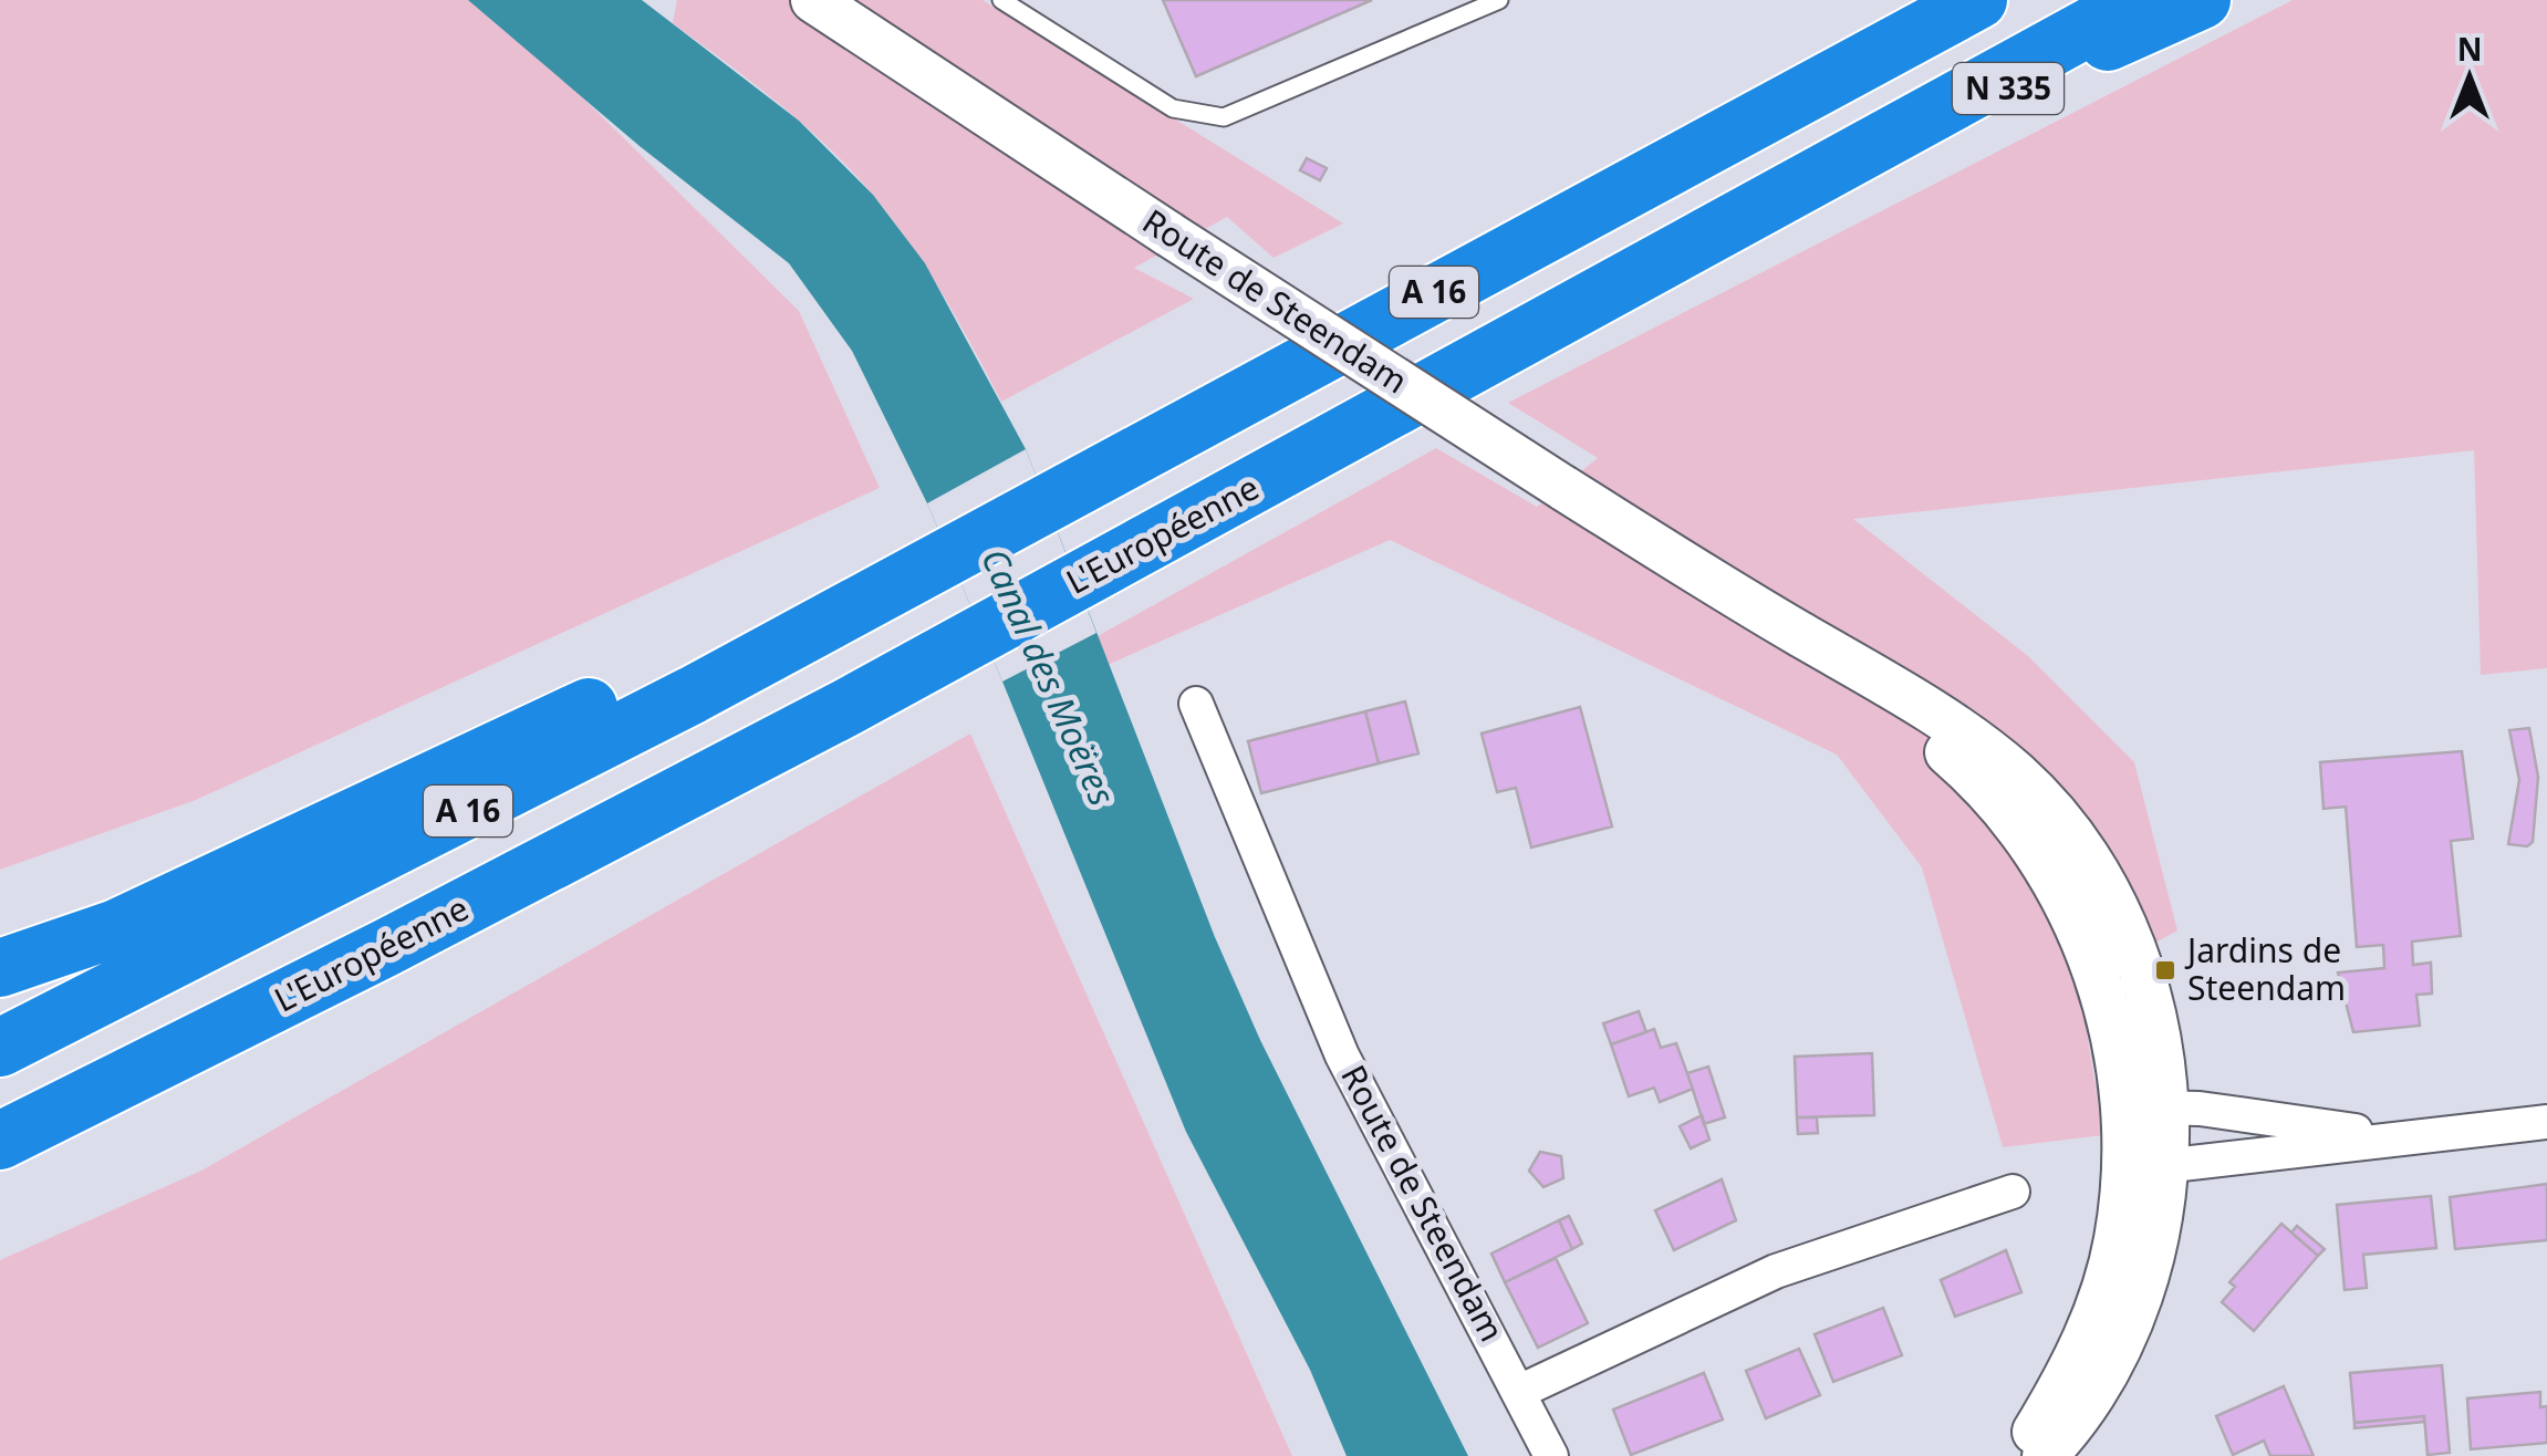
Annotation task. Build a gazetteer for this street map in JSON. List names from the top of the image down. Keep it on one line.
{"streets":{"highway":["N 335","A 16","L'Européenne"],"street":["Route de Steendam"]},"crossings":[["N 335","L'Européenne"]],"water":["Canal des Moëres"],"places":{"transit":["Jardins de Steendam"]},"north":"top"}
